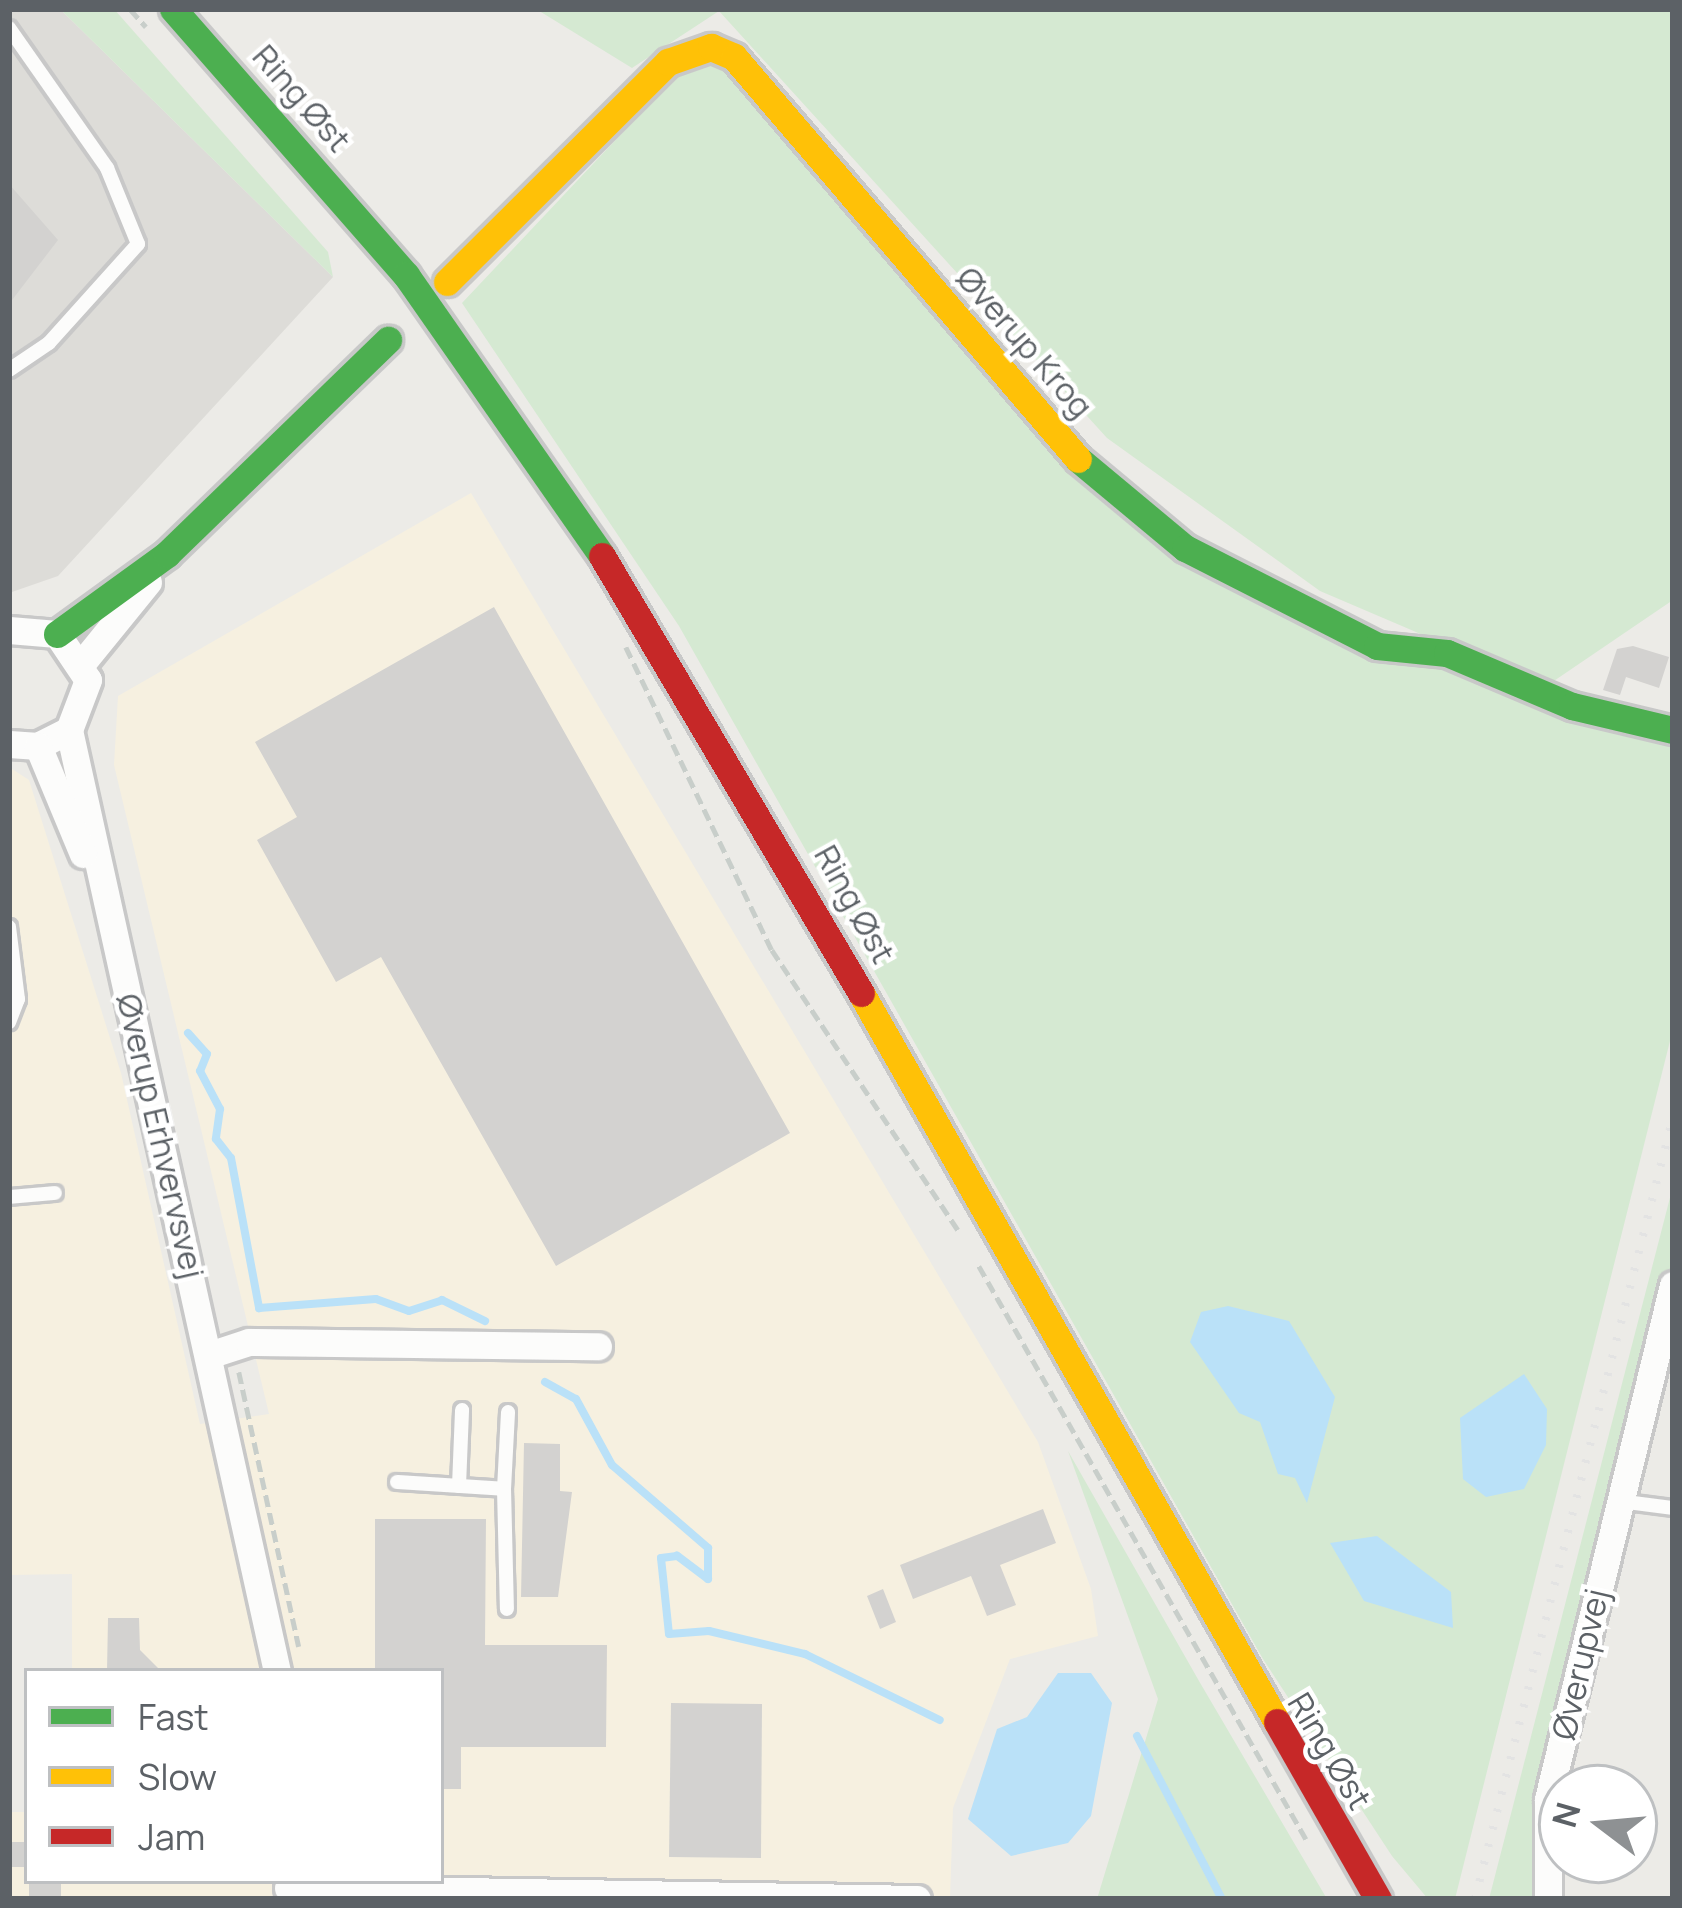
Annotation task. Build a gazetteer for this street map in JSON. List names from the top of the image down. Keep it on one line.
{"streets":{"main road":["Ring Øst","Øverup Krog"],"street":["Øverup Erhvervsvej","Øverupvej"]},"legend":["Fast","Slow","Jam"],"north":"left"}
